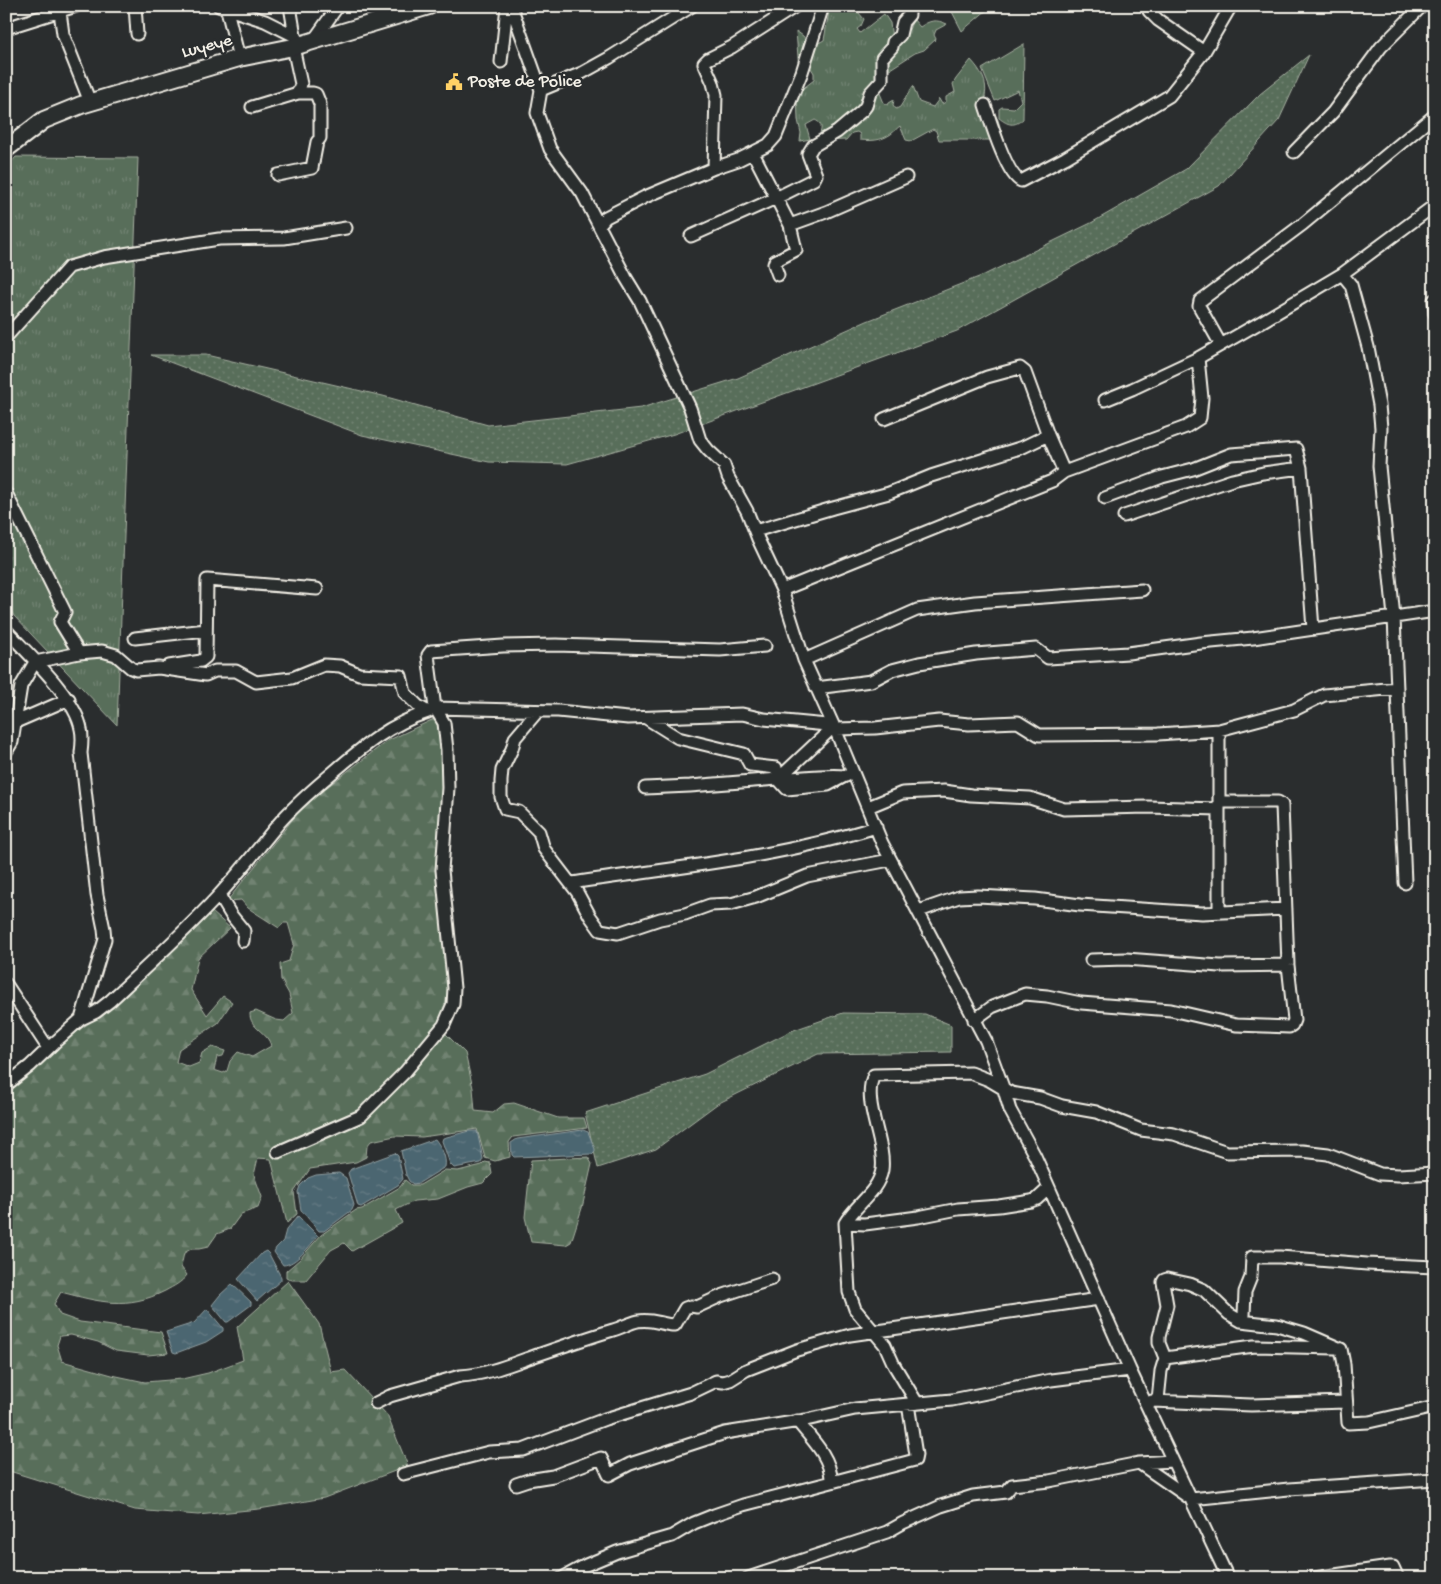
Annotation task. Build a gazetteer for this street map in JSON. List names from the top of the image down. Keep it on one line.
{"streets":{"street":["Luyeye"]},"places":{"public building":["Poste de Police"]}}
